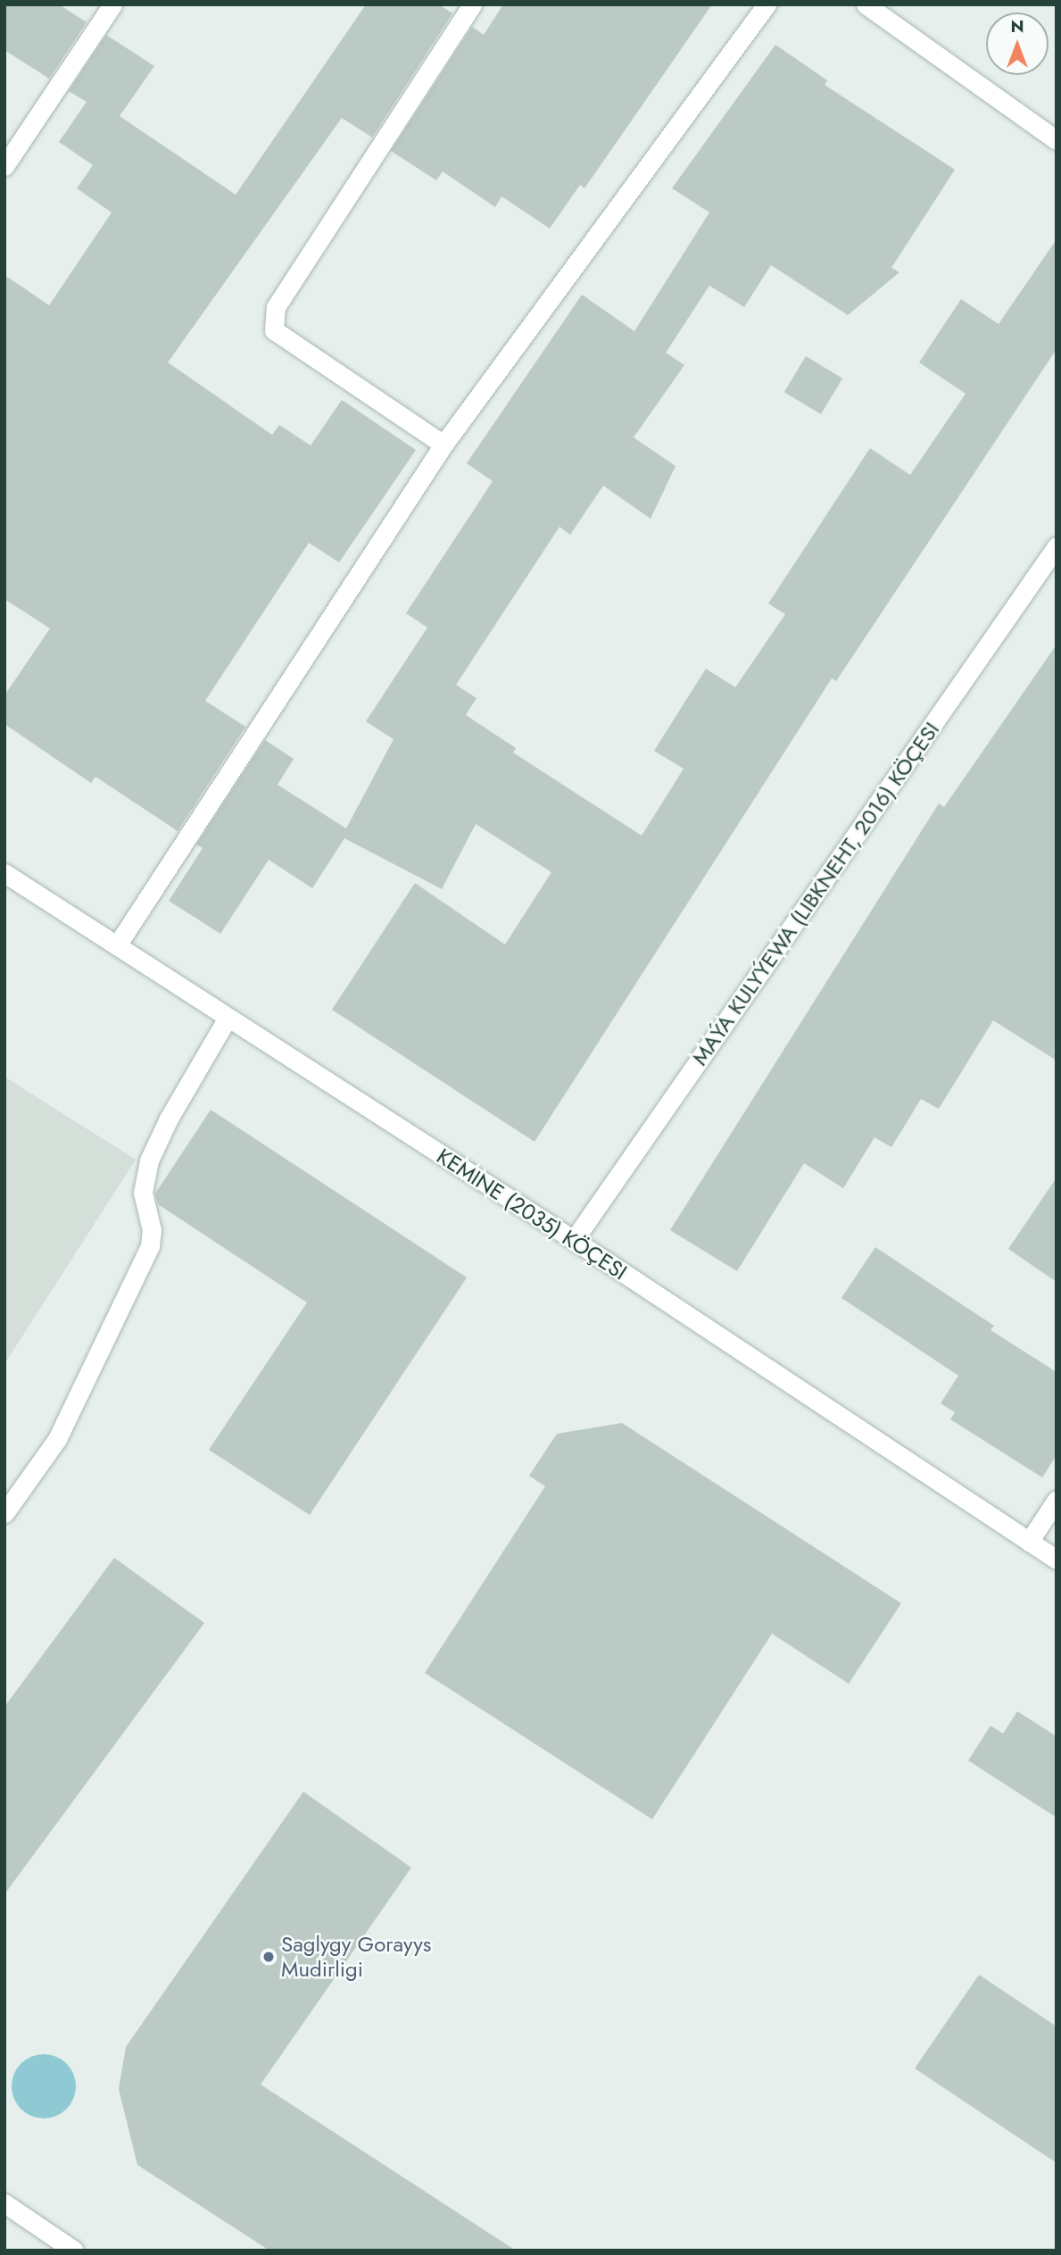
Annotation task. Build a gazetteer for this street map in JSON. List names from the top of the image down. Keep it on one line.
{"streets":{"street":["MAÝA KULYÝEWA (LIBKNEHT, 2016) KÖÇESI","KEMINE (2035) KÖÇESI"]},"crossings":[["MAÝA KULYÝEWA (LIBKNEHT, 2016) KÖÇESI","KEMINE (2035) KÖÇESI"]],"places":["Saglygy Gorayys Mudirligi"],"north":"top"}
